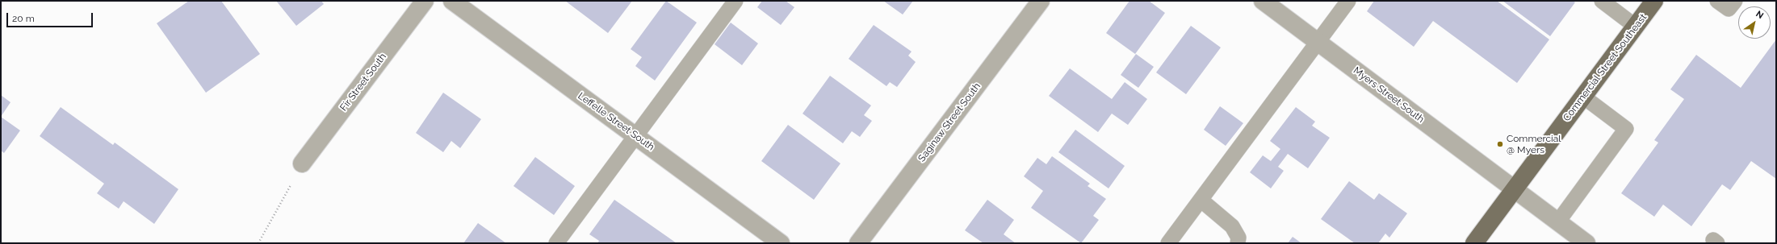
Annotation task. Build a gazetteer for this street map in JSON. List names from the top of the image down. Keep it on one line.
{"streets":{"main road":["Commercial Street Southeast"],"street":["Fir Street South","Myers Street South","Leffelle Street South","Saginaw Street South"]},"crossings":[["Commercial Street Southeast","Myers Street South"]],"places":["Commercial @ Myers"],"scale_bar":"20 m","north":"top right"}
